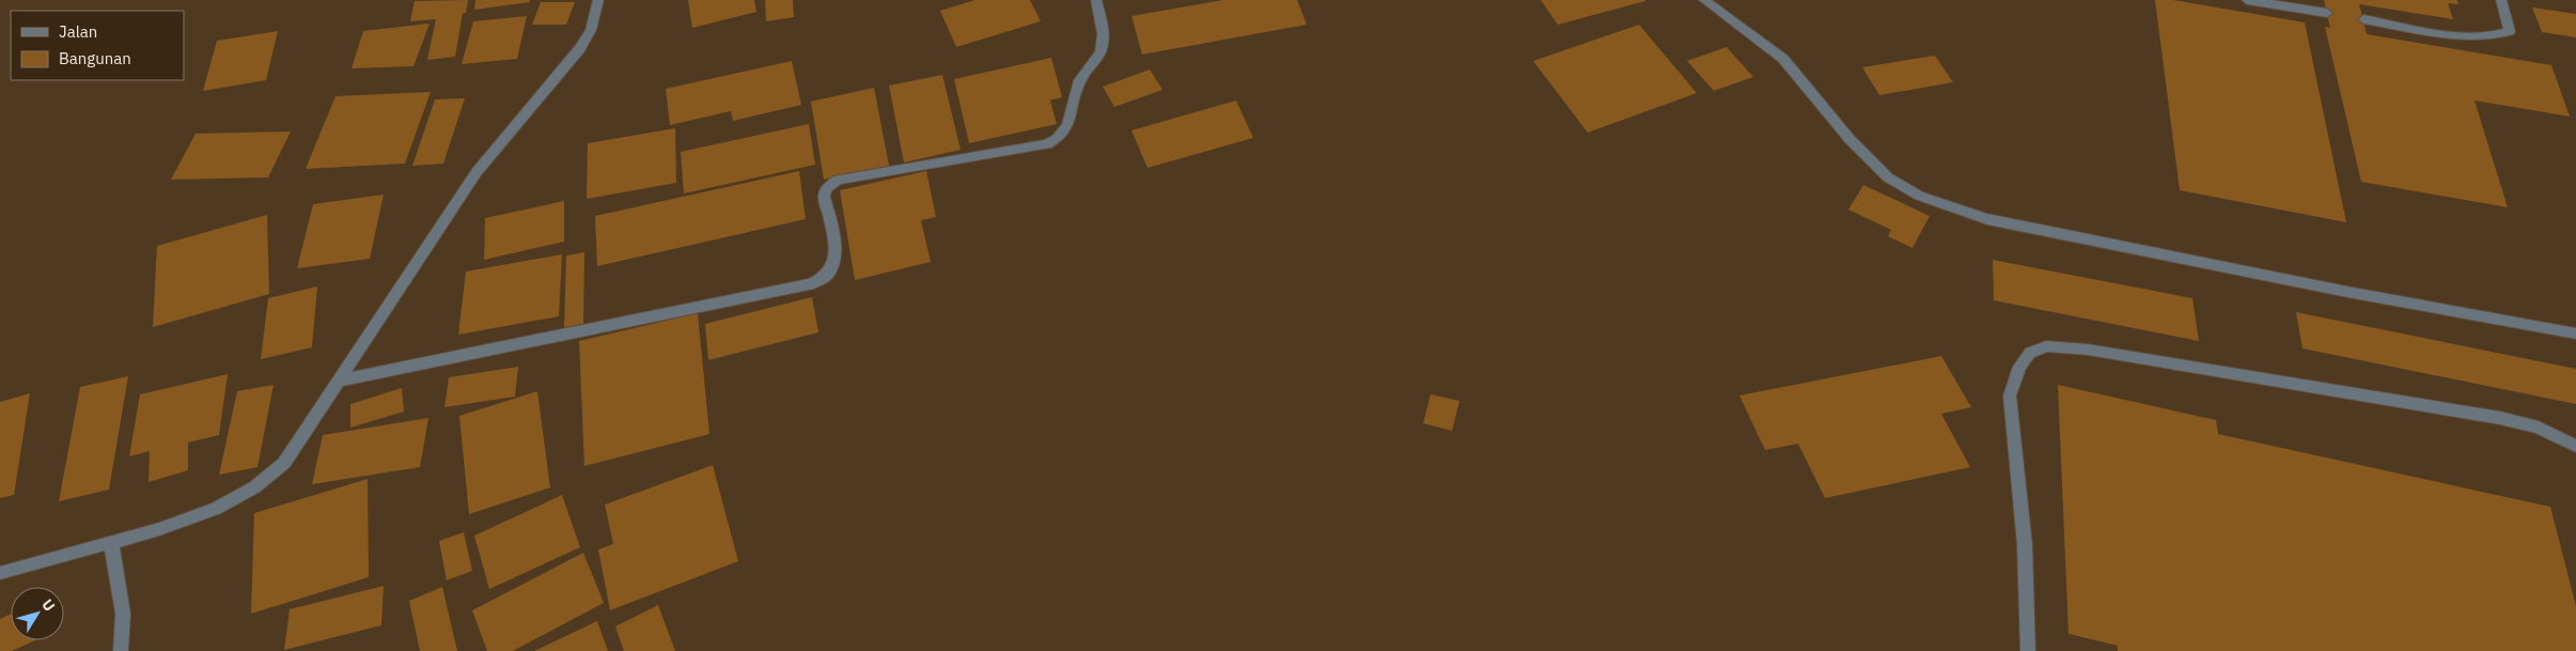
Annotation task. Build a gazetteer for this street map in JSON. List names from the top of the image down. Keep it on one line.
{"legend":["Jalan","Bangunan"],"north":"top right"}
